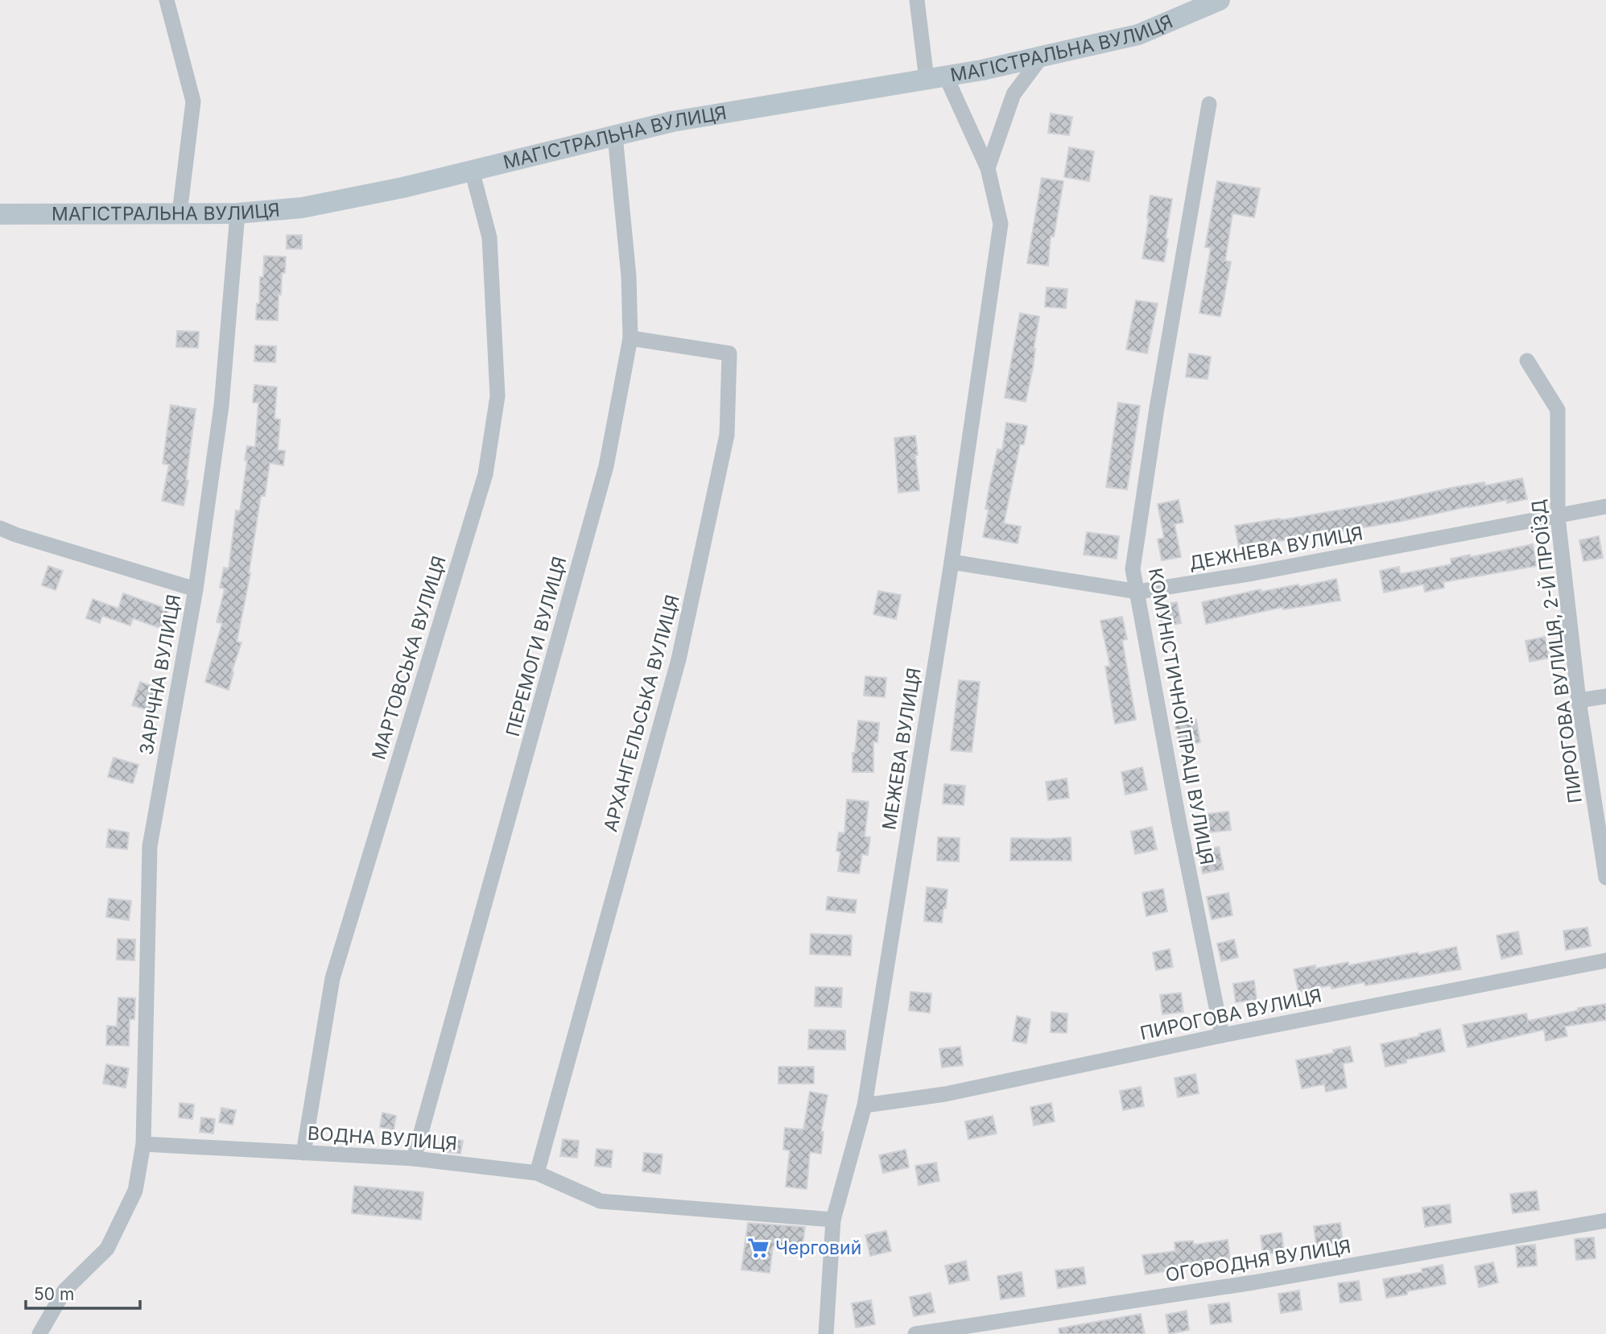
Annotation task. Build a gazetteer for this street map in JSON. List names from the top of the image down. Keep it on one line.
{"streets":{"main road":["МАГІСТРАЛЬНА ВУЛИЦЯ"],"street":["ДЕЖНЕВА ВУЛИЦЯ","ПЕРЕМОГИ ВУЛИЦЯ","ПИРОГОВА ВУЛИЦЯ, 2-Й ПРОЇЗД","МАРТОВСЬКА ВУЛИЦЯ","ЗАРІЧНА ВУЛИЦЯ","АРХАНГЕЛЬСЬКА ВУЛИЦЯ","КОМУНІСТИЧНОЇ ПРАЦІ ВУЛИЦЯ","МЕЖЕВА ВУЛИЦЯ","ПИРОГОВА ВУЛИЦЯ","ВОДНА ВУЛИЦЯ","ОГОРОДНЯ ВУЛИЦЯ"]},"crossings":[["МАГІСТРАЛЬНА ВУЛИЦЯ","ПЕРЕМОГИ ВУЛИЦЯ"],["МАГІСТРАЛЬНА ВУЛИЦЯ","МАРТОВСЬКА ВУЛИЦЯ"],["МАГІСТРАЛЬНА ВУЛИЦЯ","ЗАРІЧНА ВУЛИЦЯ"],["МАГІСТРАЛЬНА ВУЛИЦЯ","МЕЖЕВА ВУЛИЦЯ"],["ДЕЖНЕВА ВУЛИЦЯ","ПИРОГОВА ВУЛИЦЯ, 2-Й ПРОЇЗД"],["ДЕЖНЕВА ВУЛИЦЯ","КОМУНІСТИЧНОЇ ПРАЦІ ВУЛИЦЯ"],["ДЕЖНЕВА ВУЛИЦЯ","МЕЖЕВА ВУЛИЦЯ"],["ПЕРЕМОГИ ВУЛИЦЯ","АРХАНГЕЛЬСЬКА ВУЛИЦЯ"],["ПЕРЕМОГИ ВУЛИЦЯ","ВОДНА ВУЛИЦЯ"],["МАРТОВСЬКА ВУЛИЦЯ","ВОДНА ВУЛИЦЯ"],["ЗАРІЧНА ВУЛИЦЯ","ВОДНА ВУЛИЦЯ"],["АРХАНГЕЛЬСЬКА ВУЛИЦЯ","ВОДНА ВУЛИЦЯ"],["КОМУНІСТИЧНОЇ ПРАЦІ ВУЛИЦЯ","ПИРОГОВА ВУЛИЦЯ"],["МЕЖЕВА ВУЛИЦЯ","ПИРОГОВА ВУЛИЦЯ"],["МЕЖЕВА ВУЛИЦЯ","ВОДНА ВУЛИЦЯ"]],"places":{"supermarket":["Черговий"]},"scale_bar":"50 m"}
